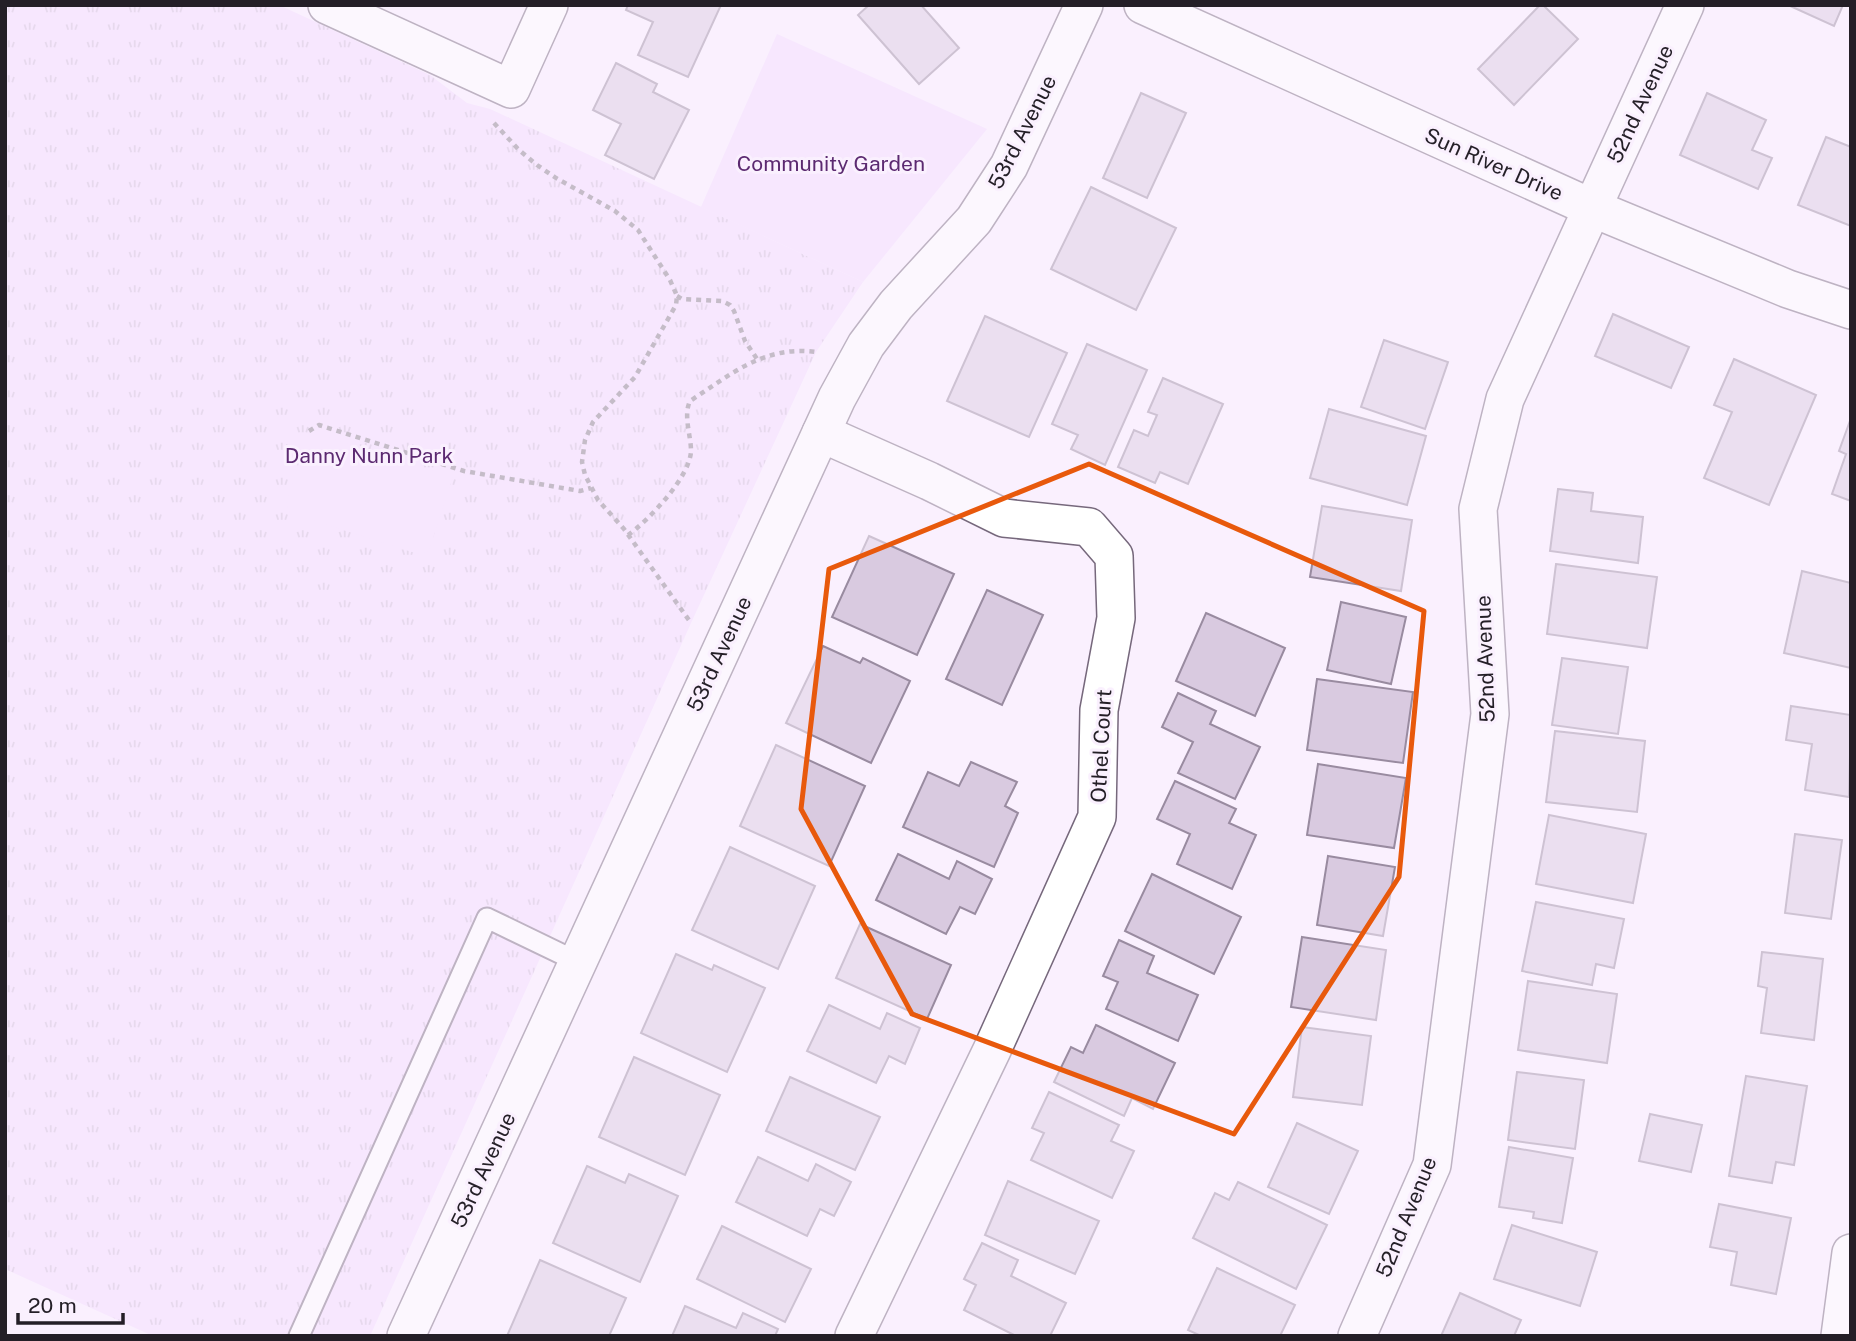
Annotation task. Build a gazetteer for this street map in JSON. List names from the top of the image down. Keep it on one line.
{"streets":{"street":["52nd Avenue","53rd Avenue","Sun River Drive","Othel Court"]},"crossings":[["52nd Avenue","Sun River Drive"],["53rd Avenue","Othel Court"]],"parks":["Community Garden","Danny Nunn Park"],"scale_bar":"20 m"}
